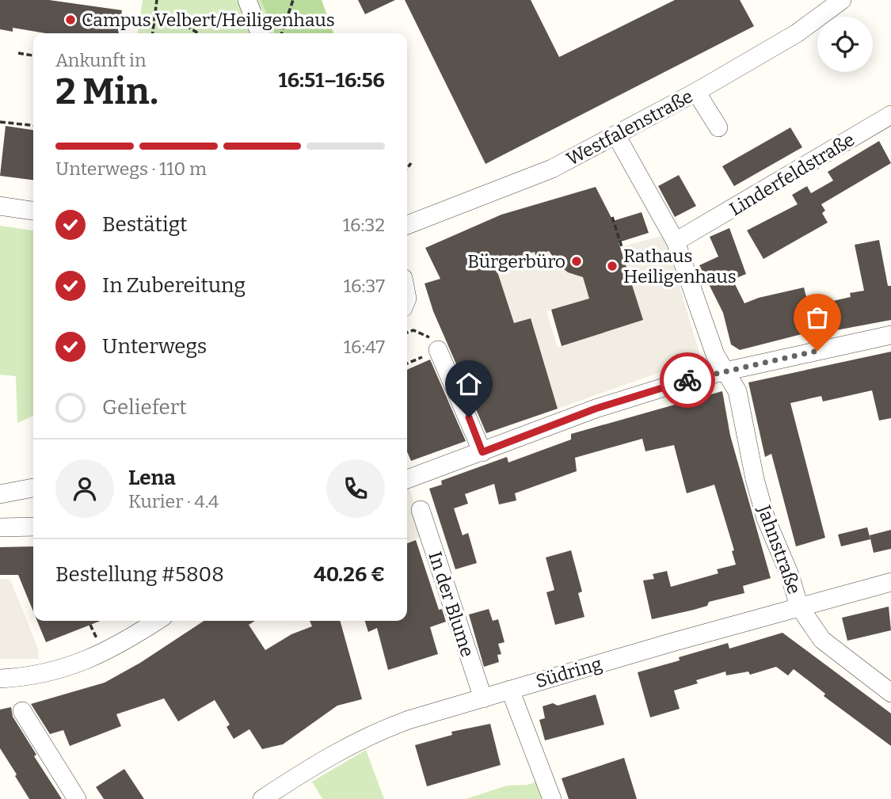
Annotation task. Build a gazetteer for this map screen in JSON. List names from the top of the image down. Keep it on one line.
{"streets":{"street":["Westfalenstraße","Linderfeldstraße","Jahnstraße","In der Blume","Südring"]},"crossings":[["Westfalenstraße","Jahnstraße"],["Linderfeldstraße","Jahnstraße"],["Jahnstraße","Südring"],["In der Blume","Südring"]],"places":["Campus Velbert/Heiligenhaus","Bürgerbüro","Rathaus Heiligenhaus"],"page":{"heading":["2 Min.","Ankunft in","16:51–16:56"],"panel":["Lena","Kurier · 4.4","Bestellung #5808","40.26 €"],"bar":"Unterwegs · 110 m","list":[["Bestätigt","16:32"],["In Zubereitung","16:37"],["Unterwegs","16:47"],"Geliefert"]}}
